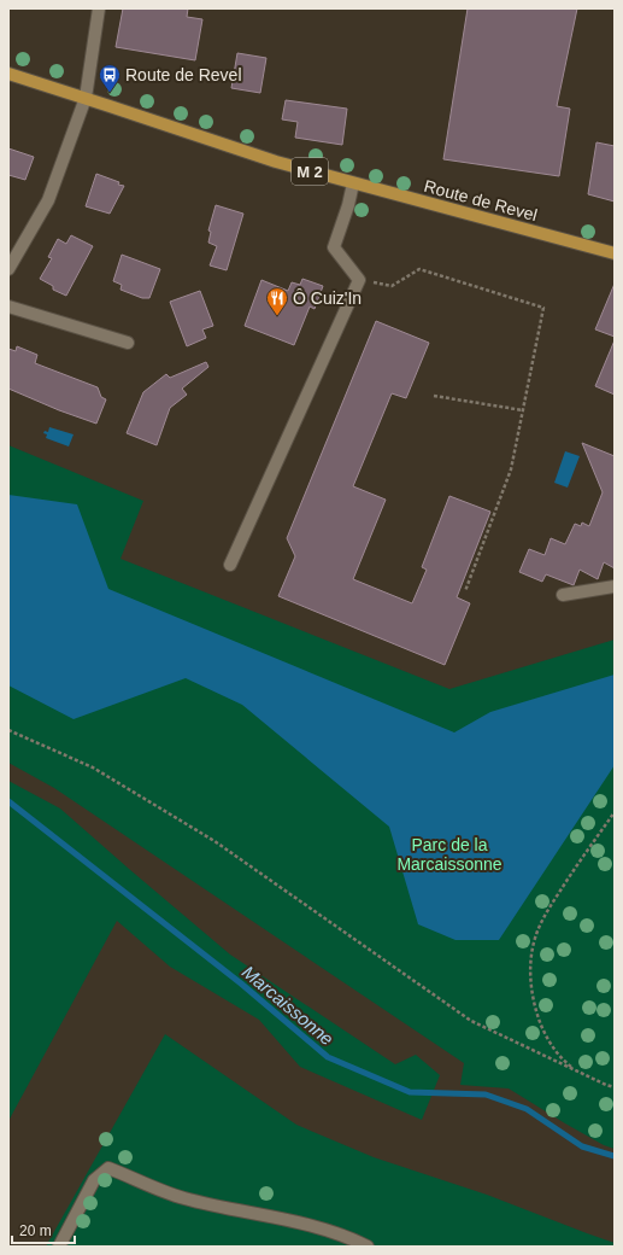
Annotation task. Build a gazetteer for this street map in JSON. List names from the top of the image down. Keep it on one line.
{"streets":{"main road":["M 2","Route de Revel"]},"water":["Marcaissonne"],"parks":["Parc de la Marcaissonne"],"places":{"bus stop":["Route de Revel"],"restaurant":["Ô Cuiz'In"]},"scale_bar":"20 m"}
